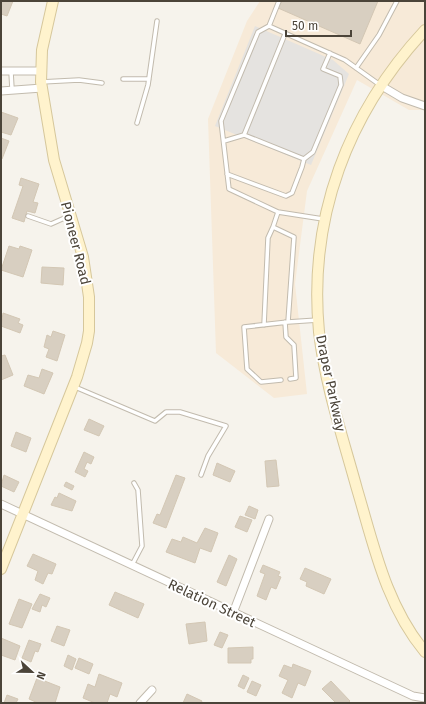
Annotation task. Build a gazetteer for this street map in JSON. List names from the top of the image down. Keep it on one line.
{"streets":{"main road":["Pioneer Road","Draper Parkway"],"street":["Relation Street"]},"crossings":[["Pioneer Road","Relation Street"]],"scale_bar":"50 m","north":"right"}
